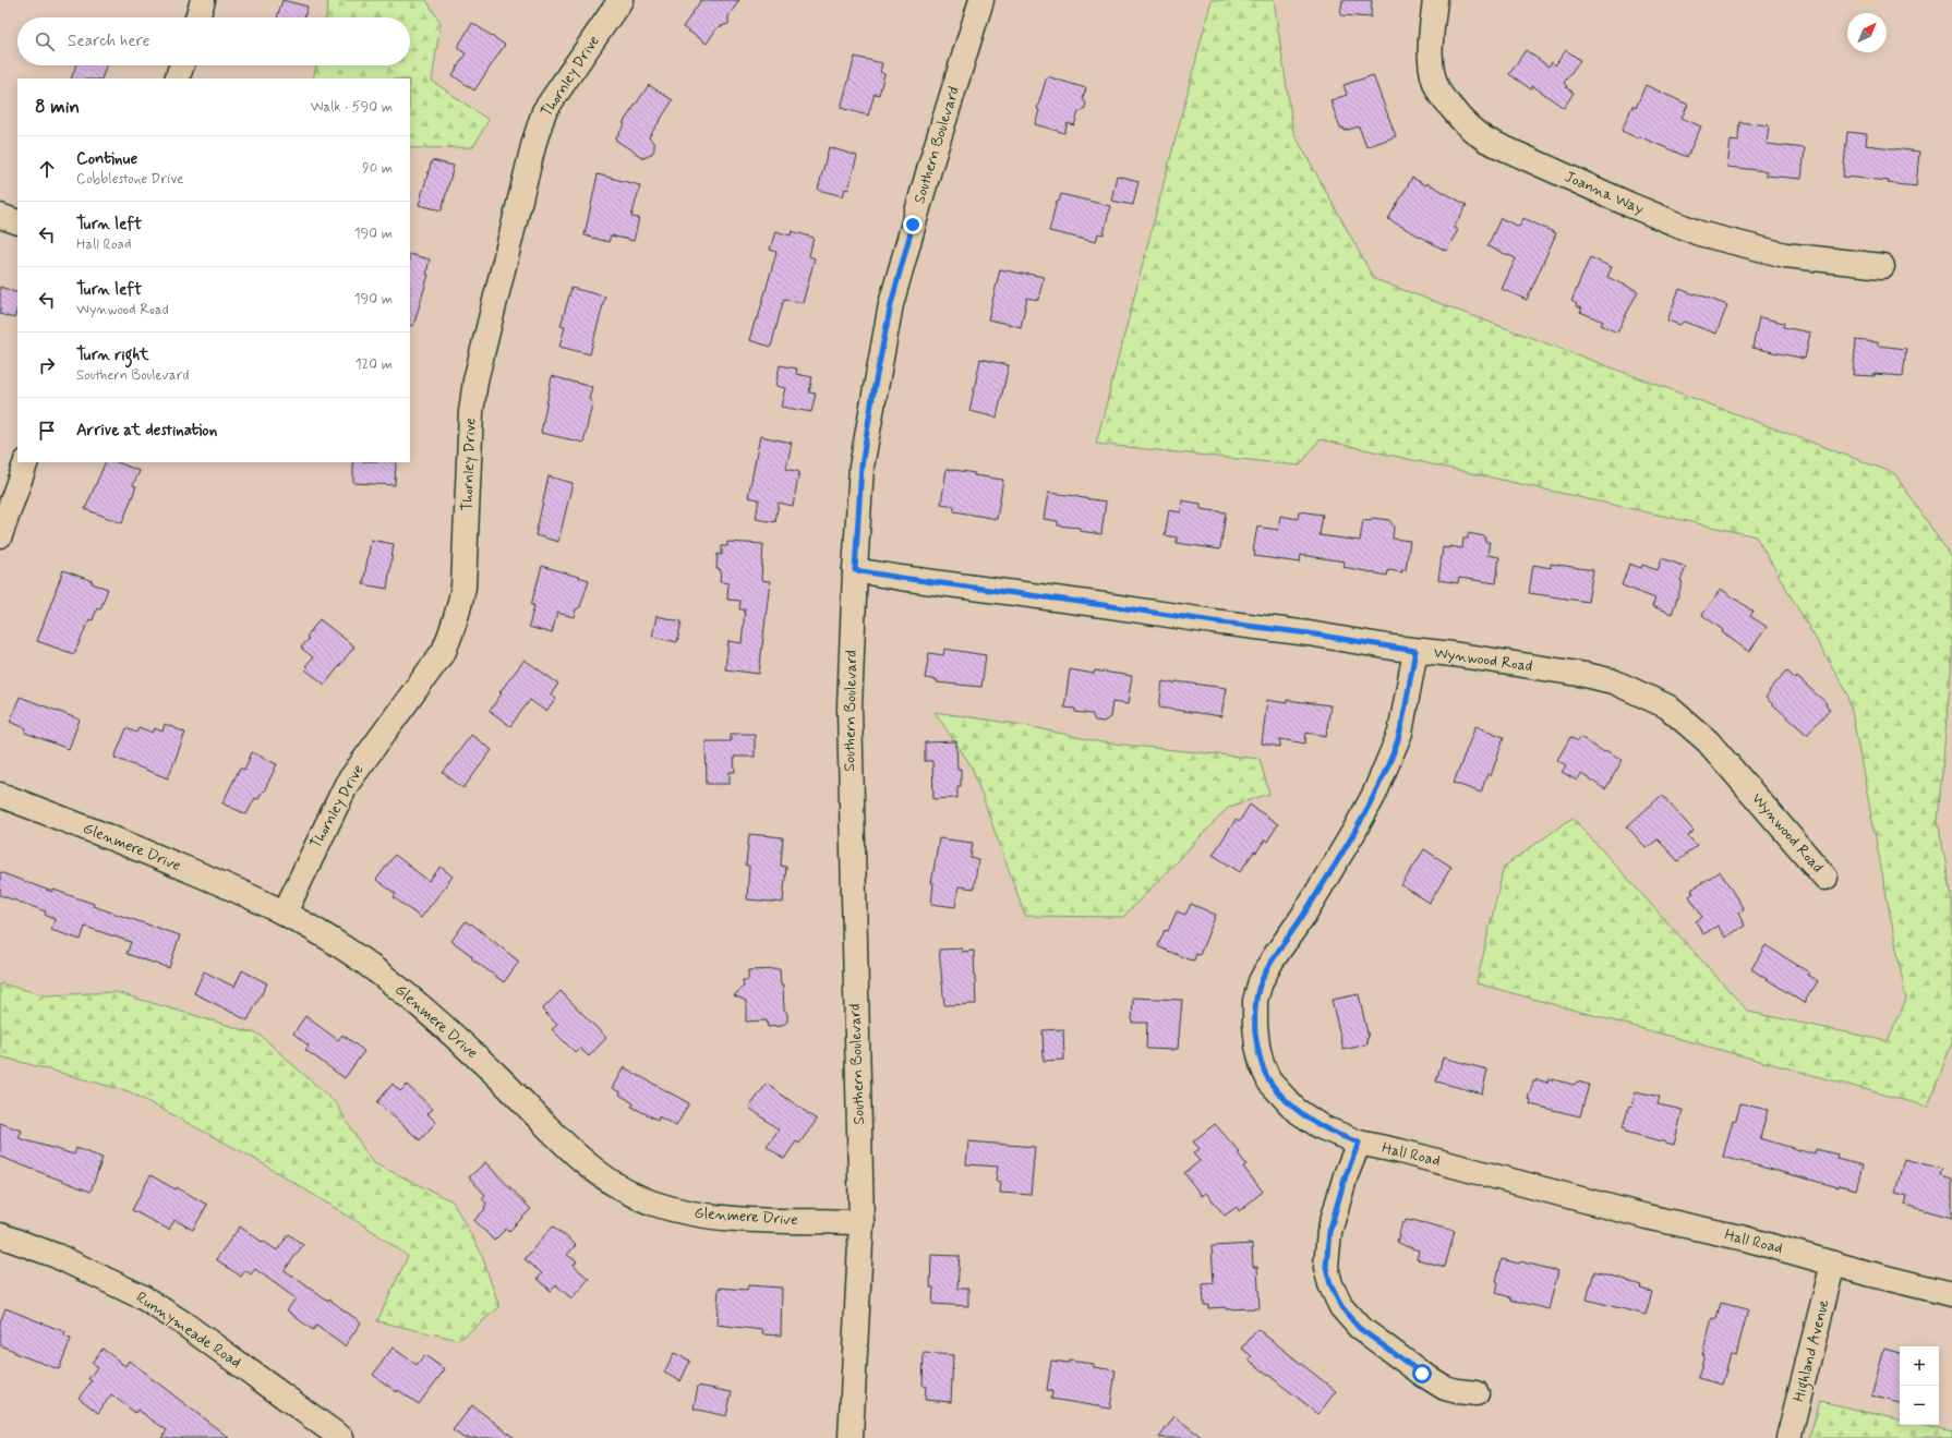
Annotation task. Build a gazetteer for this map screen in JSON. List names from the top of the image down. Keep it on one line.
{"streets":{"street":["Thornley Drive","Southern Boulevard","Joanna Way","Wynwood Road","Glenmere Drive","Hall Road","Runnymeade Road","Highland Avenue"]},"crossings":[["Thornley Drive","Glenmere Drive"],["Southern Boulevard","Wynwood Road"],["Southern Boulevard","Glenmere Drive"],["Wynwood Road","Hall Road"],["Hall Road","Highland Avenue"]],"north":"top right","page":{"search":"Search here","heading":["8 min","Walk · 590 m"],"list":[["Continue","Cobblestone Drive","90 m"],["Turn left","Hall Road","190 m"],["Turn left","Wynwood Road","190 m"],["Turn right","Southern Boulevard","120 m"],"Arrive at destination"],"map_buttons":["+","−"]}}
